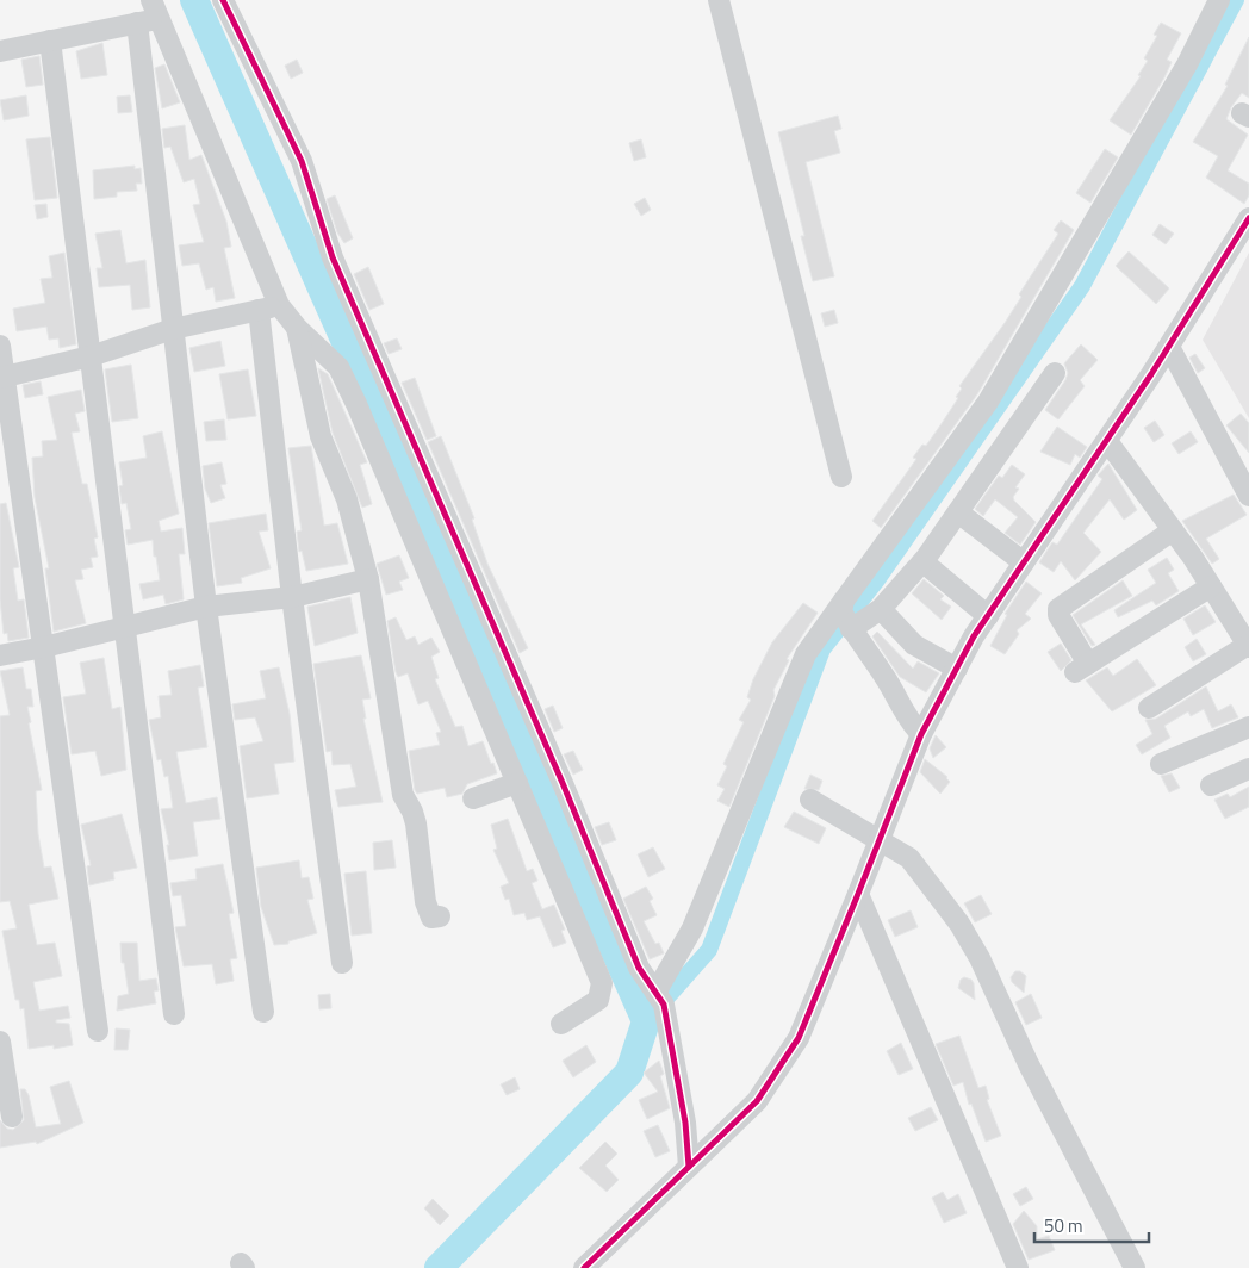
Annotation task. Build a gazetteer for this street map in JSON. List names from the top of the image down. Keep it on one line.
{"scale_bar":"50 m"}
